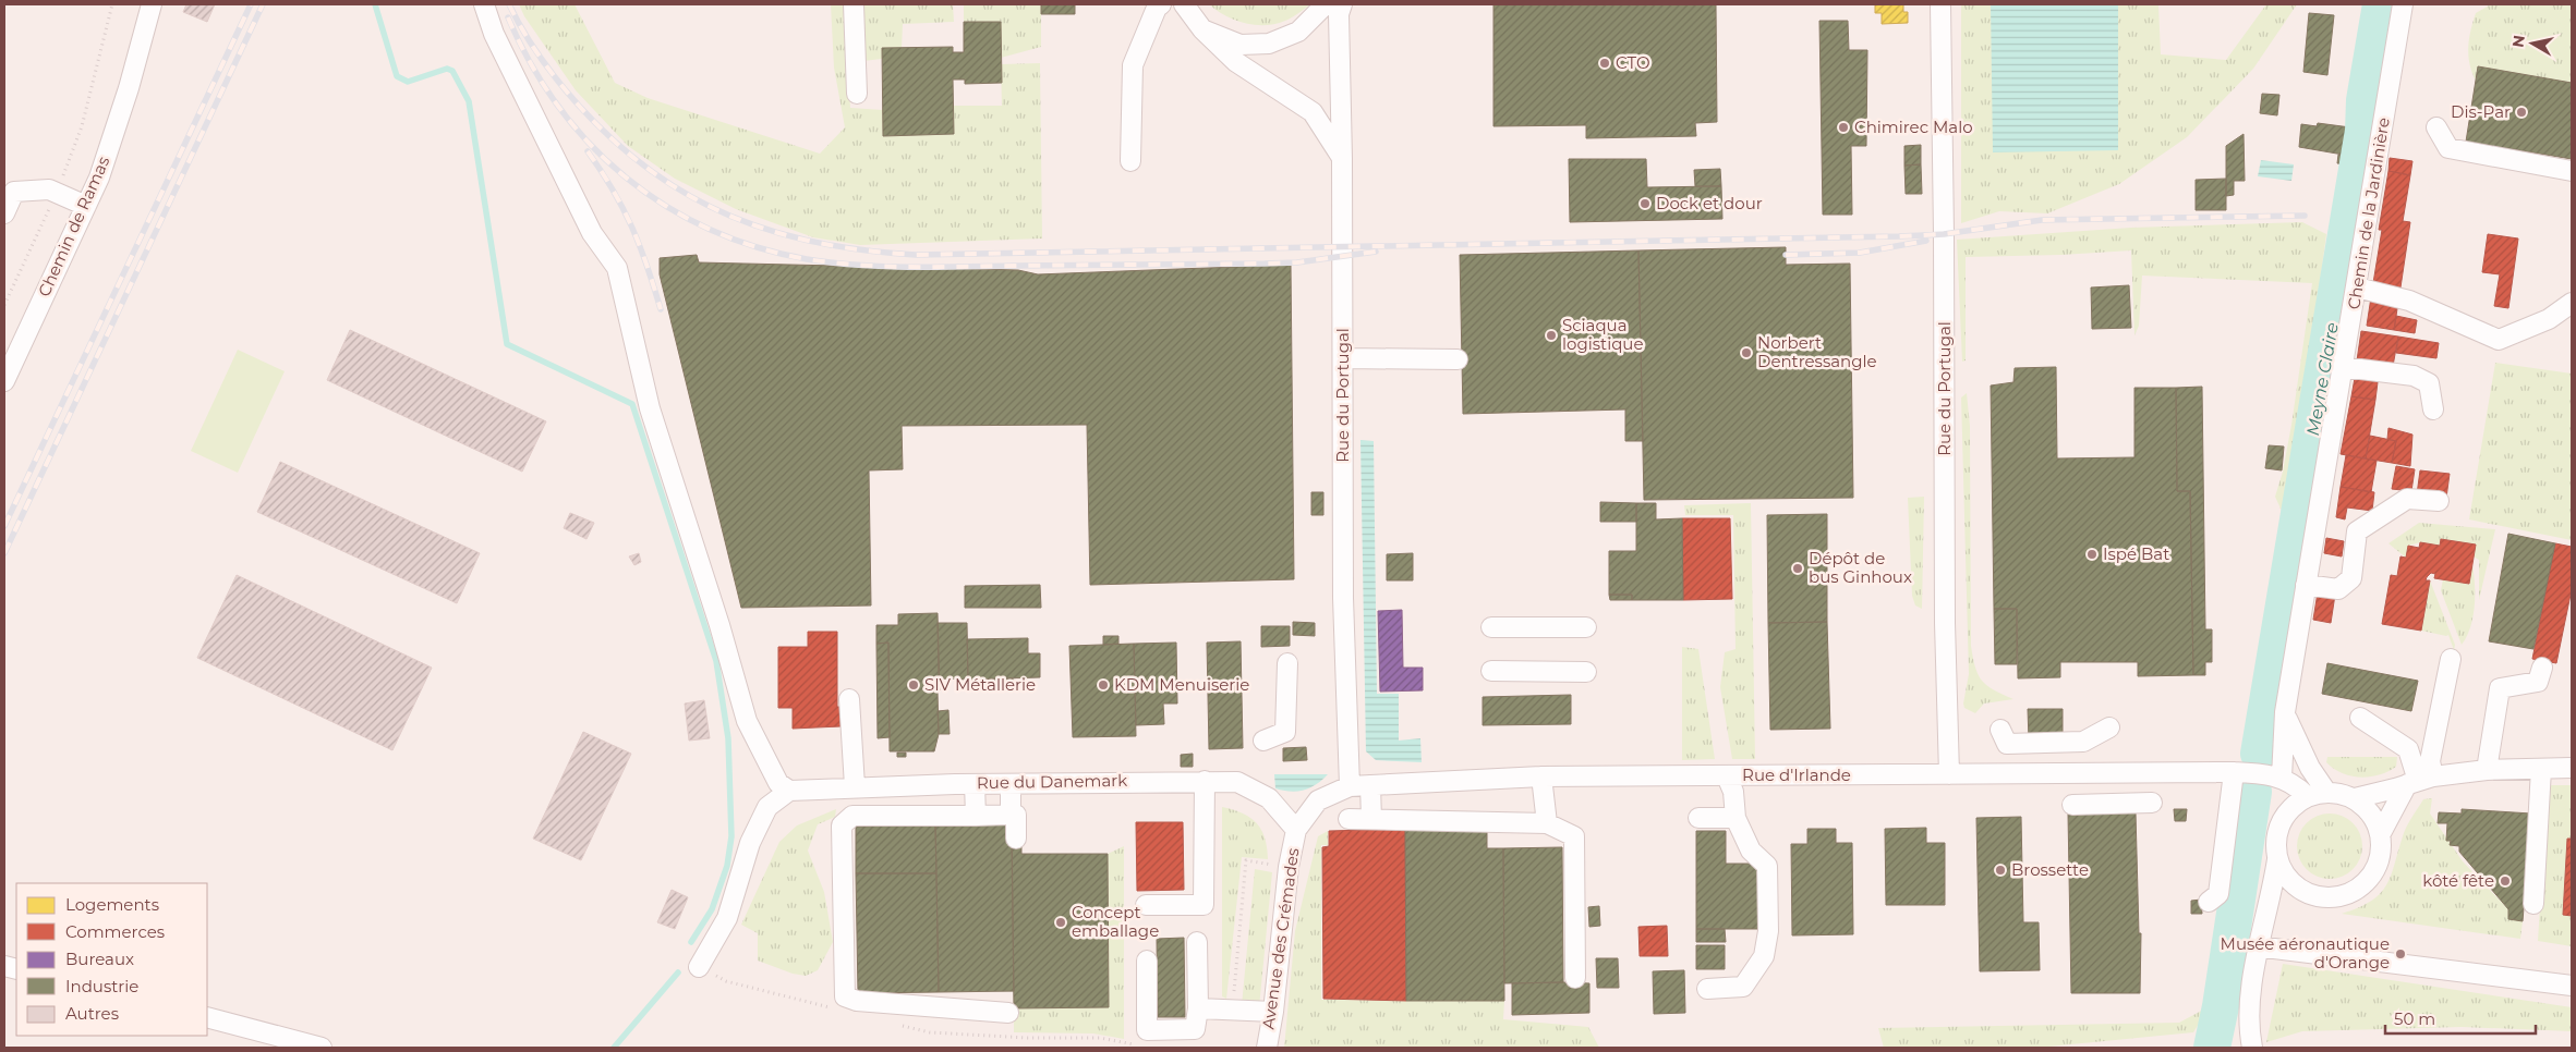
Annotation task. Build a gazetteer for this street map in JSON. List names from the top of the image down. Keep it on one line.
{"streets":{"street":["Chemin de la Jardinière","Chemin de Ramas","Rue du Portugal","Rue d'Irlande","Rue du Danemark","Avenue des Crémades"]},"crossings":[["Chemin de la Jardinière","Rue d'Irlande"],["Rue du Portugal","Rue d'Irlande"],["Rue d'Irlande","Rue du Danemark"],["Rue d'Irlande","Avenue des Crémades"],["Rue du Danemark","Avenue des Crémades"]],"water":["Meyne Claire"],"places":["CTO","Dis-Par","Chimirec Malo","Dock et dour","Sciaqua logistique","Norbert Dentressangle","Ispé Bat","Dépôt de bus Ginhoux","SIV Métallerie","KDM Menuiserie","Brossette","kôté fête","Concept emballage","Musée aéronautique d'Orange"],"legend":["Logements","Commerces","Bureaux","Industrie","Autres"],"scale_bar":"50 m","north":"left"}
